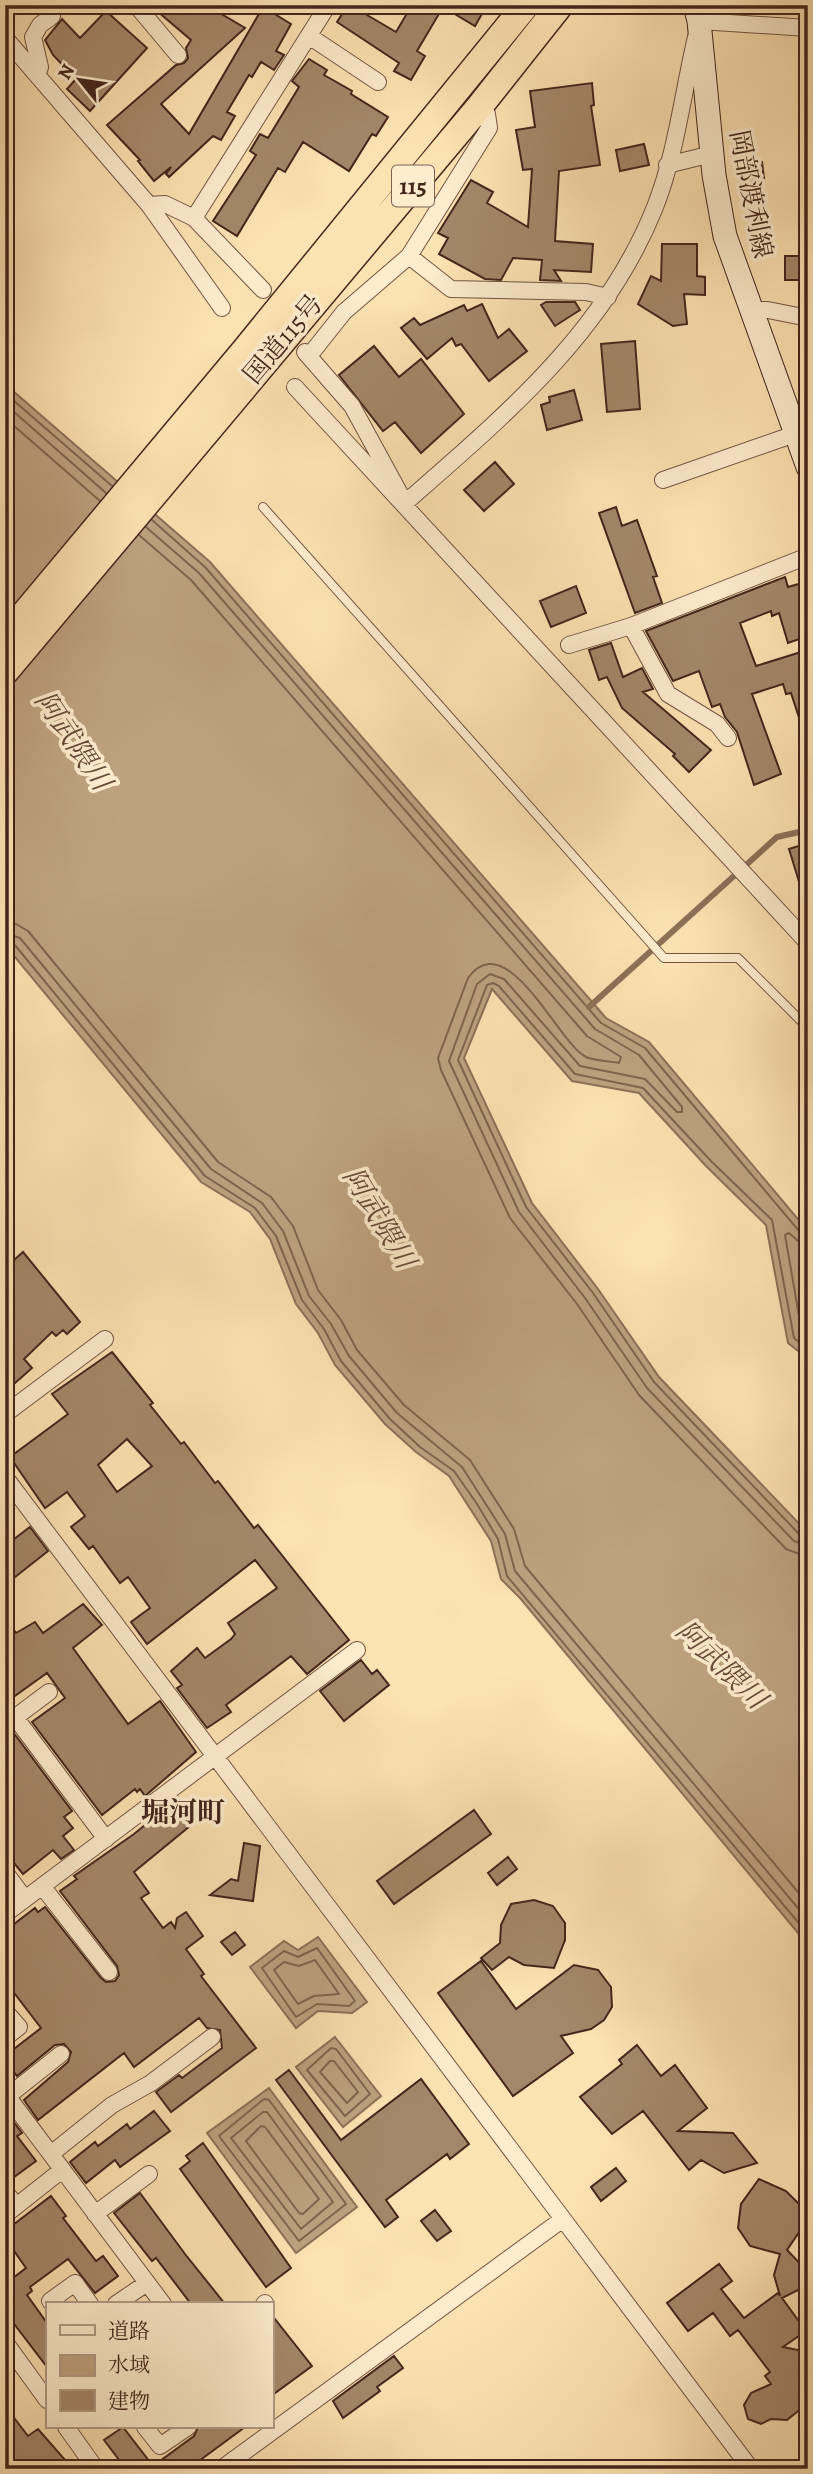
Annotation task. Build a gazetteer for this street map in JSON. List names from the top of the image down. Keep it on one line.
{"streets":{"highway":["115","国道115号"],"main road":["岡部渡利線"]},"districts":["堀河町"],"water":["阿武隈川"],"legend":["道路","水域","建物"],"north":"top left"}
